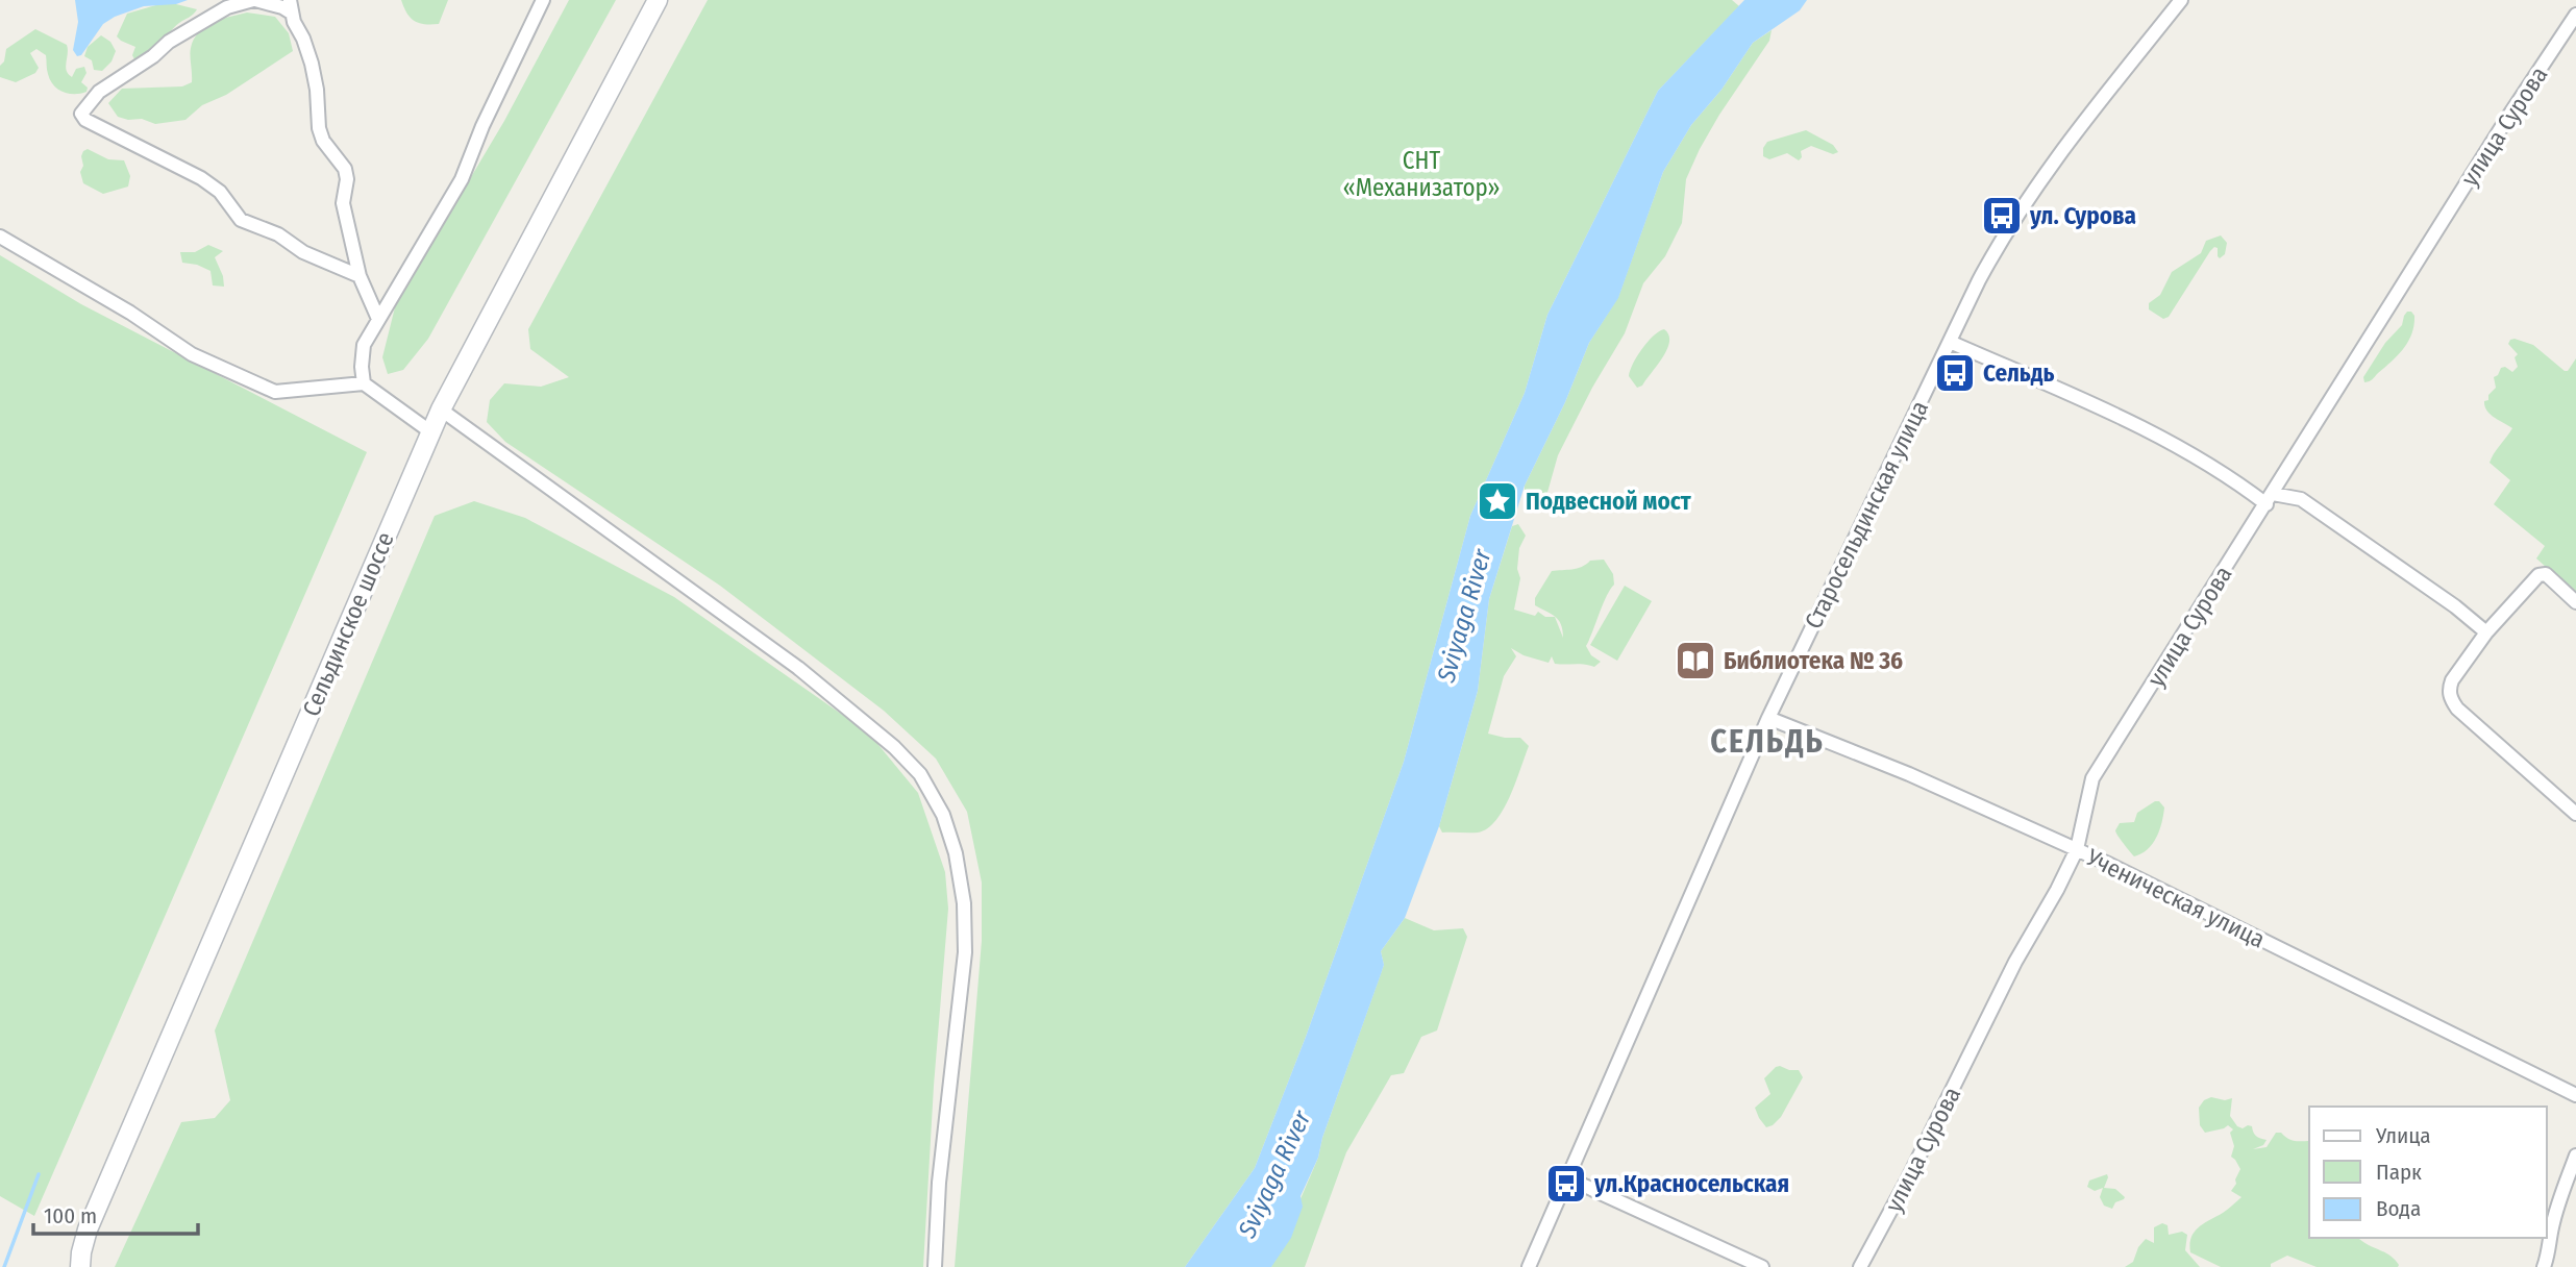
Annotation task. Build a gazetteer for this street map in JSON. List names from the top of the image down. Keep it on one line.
{"streets":{"main road":["Сельдинское шоссе"],"street":["улица Сурова","Старосельдинская улица","Ученическая улица"]},"crossings":[["улица Сурова","Ученическая улица"],["Старосельдинская улица","Ученическая улица"]],"districts":["СЕЛЬДЬ"],"water":["Sviyaga River"],"parks":["СНТ «Механизатор»"],"places":{"bus stop":["ул. Сурова","Сельдь","ул.Красносельская"],"place":["Подвесной мост"],"library":["Библиотека № 36"]},"legend":["Улица","Парк","Вода"],"scale_bar":"100 m"}
